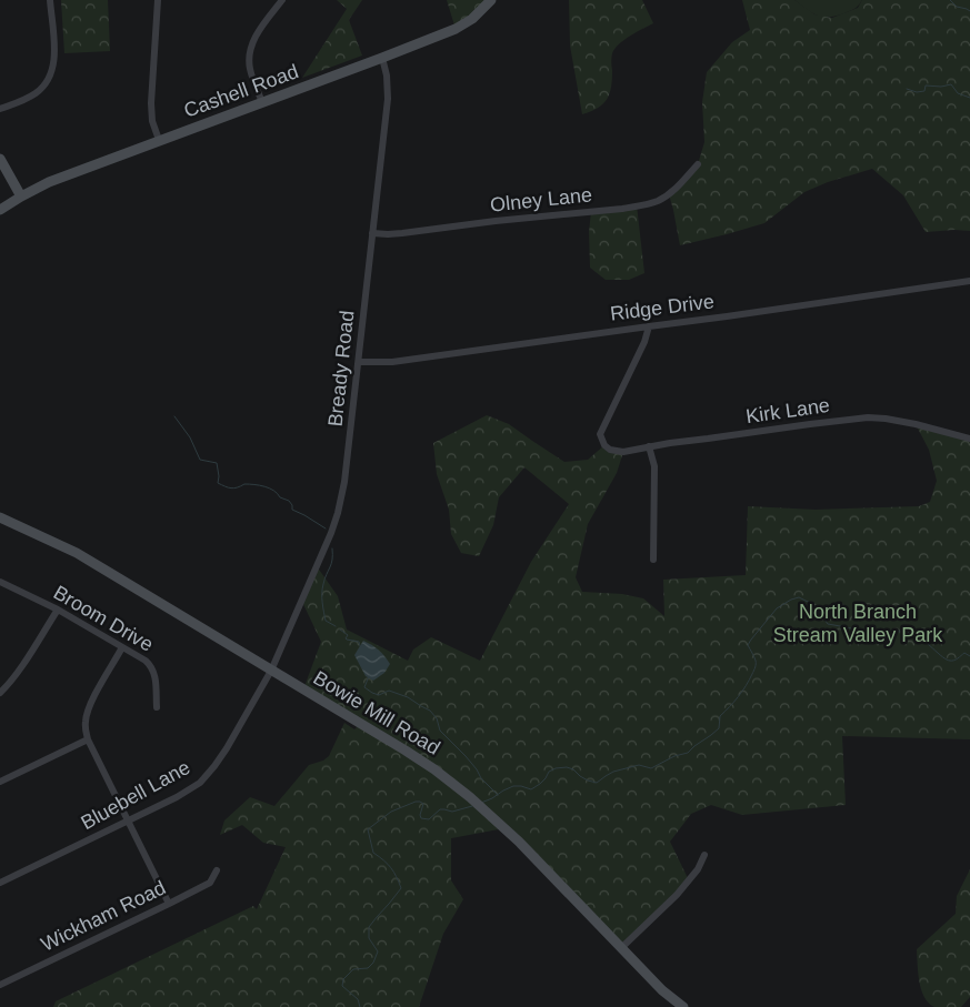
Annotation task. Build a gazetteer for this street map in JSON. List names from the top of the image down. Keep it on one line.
{"streets":{"street":["Cashell Road","Olney Lane","Ridge Drive","Bready Road","Kirk Lane","Broom Drive","Bowie Mill Road","Bluebell Lane","Wickham Road"]},"crossings":[["Cashell Road","Bready Road"],["Olney Lane","Bready Road"],["Ridge Drive","Bready Road"],["Ridge Drive","Kirk Lane"],["Bready Road","Bowie Mill Road"],["Bready Road","Bluebell Lane"],["Bowie Mill Road","Bluebell Lane"]],"parks":["North Branch Stream Valley Park"]}
